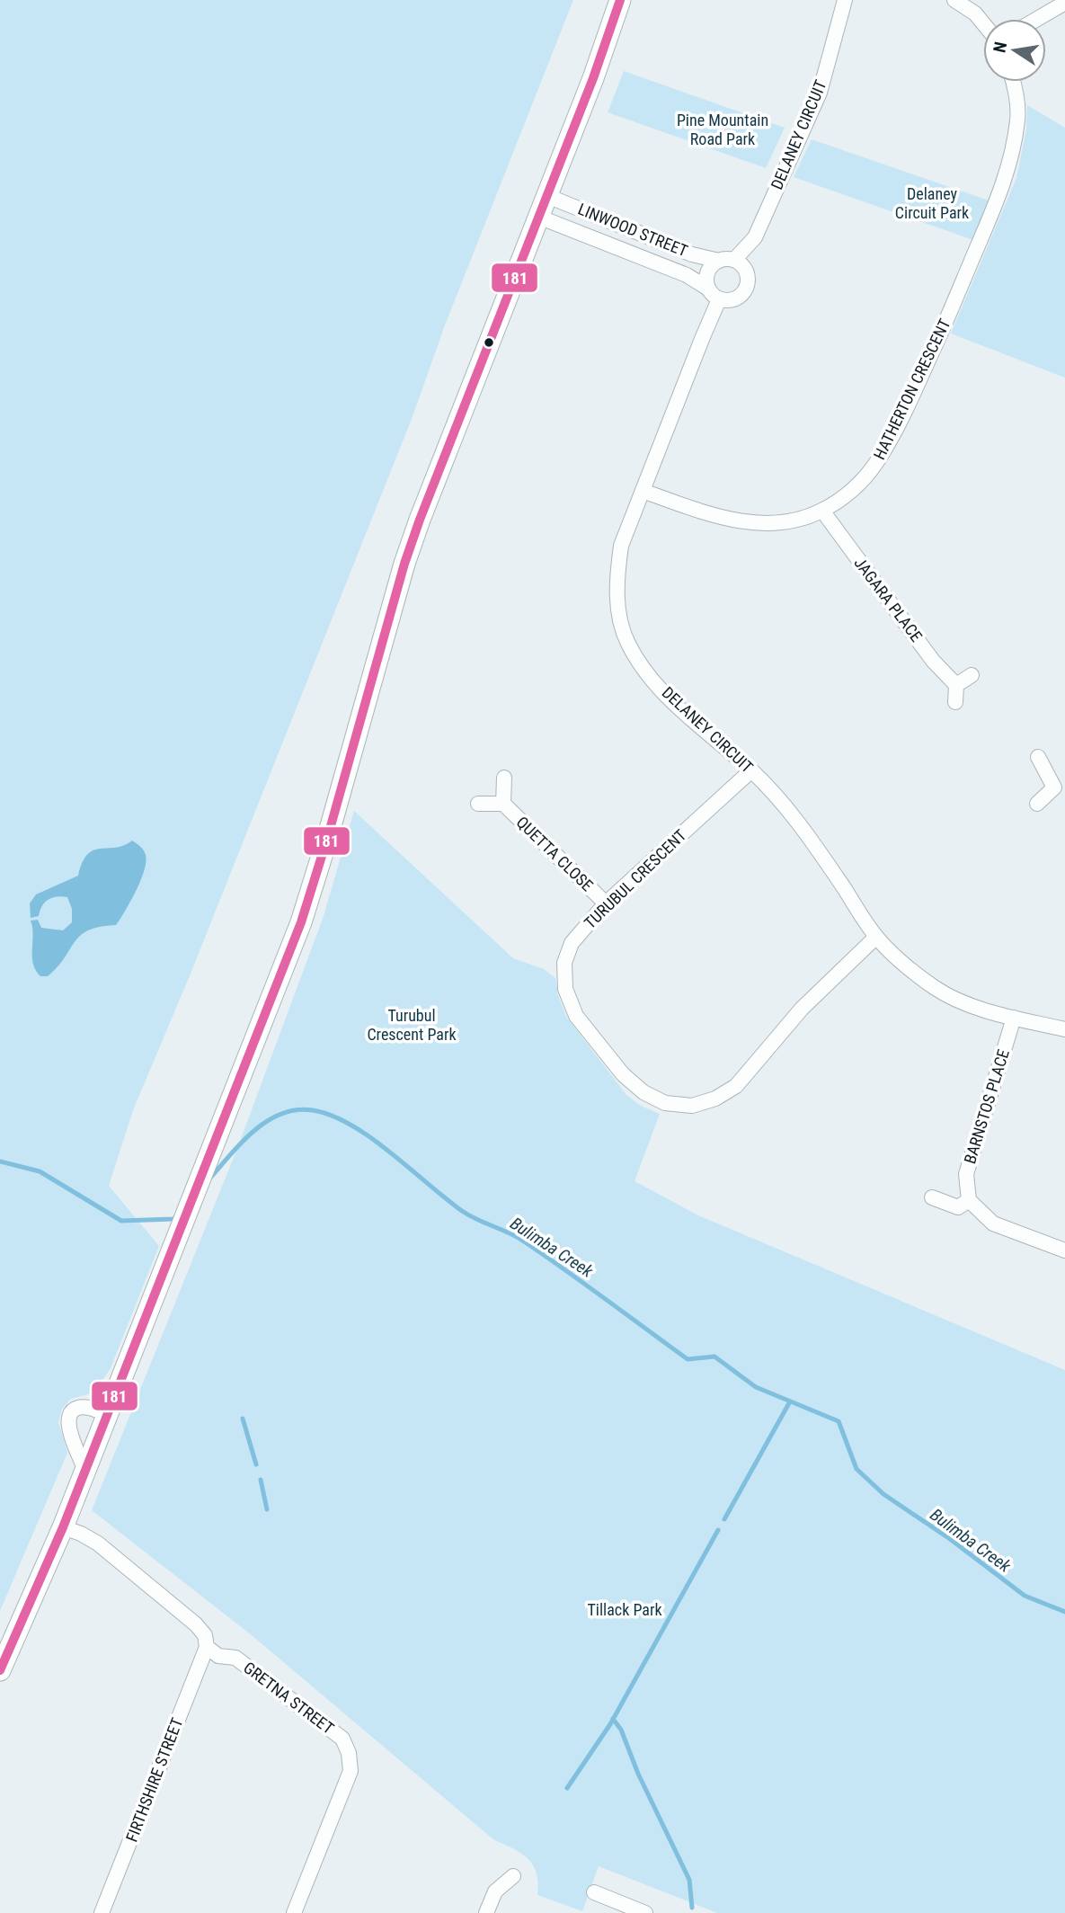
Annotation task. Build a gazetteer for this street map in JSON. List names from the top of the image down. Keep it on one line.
{"streets":{"street":["DELANEY CIRCUIT","LINWOOD STREET","HATHERTON CRESCENT","JAGARA PLACE","QUETTA CLOSE","TURUBUL CRESCENT","BARNSTOS PLACE","GRETNA STREET","FIRTHSHIRE STREET"]},"crossings":[["DELANEY CIRCUIT","LINWOOD STREET"],["DELANEY CIRCUIT","HATHERTON CRESCENT"],["DELANEY CIRCUIT","TURUBUL CRESCENT"],["DELANEY CIRCUIT","BARNSTOS PLACE"],["HATHERTON CRESCENT","JAGARA PLACE"],["QUETTA CLOSE","TURUBUL CRESCENT"],["GRETNA STREET","FIRTHSHIRE STREET"]],"water":["Bulimba Creek"],"parks":["Pine Mountain Road Park","Delaney Circuit Park","Turubul Crescent Park","Tillack Park"],"lines":["transit line 181"],"north":"left"}
